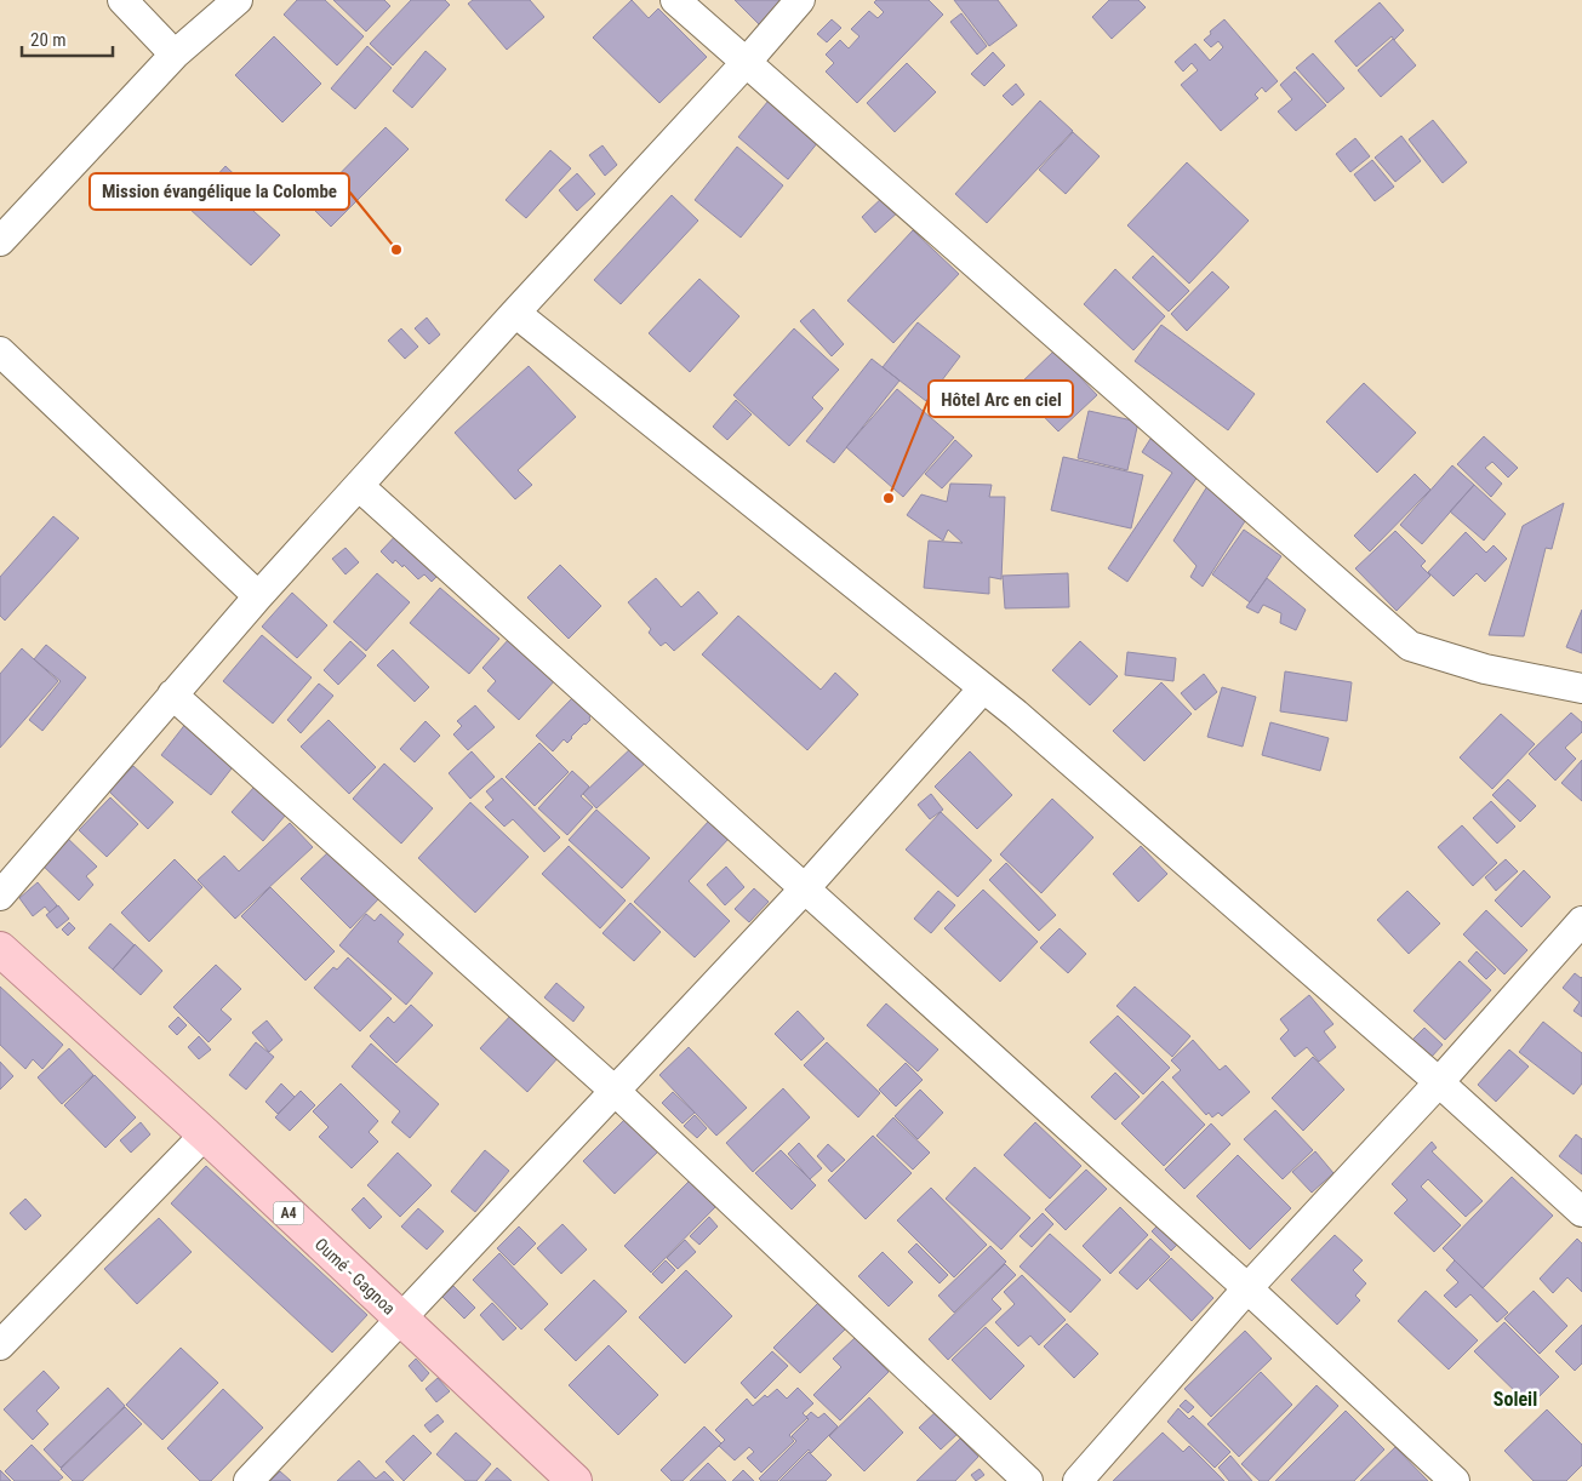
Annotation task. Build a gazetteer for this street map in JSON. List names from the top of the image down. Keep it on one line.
{"streets":{"main road":["A4","Oumé - Gagnoa"]},"districts":["Soleil"],"places":["Mission évangélique la Colombe","Hôtel Arc en ciel"],"scale_bar":"20 m"}
